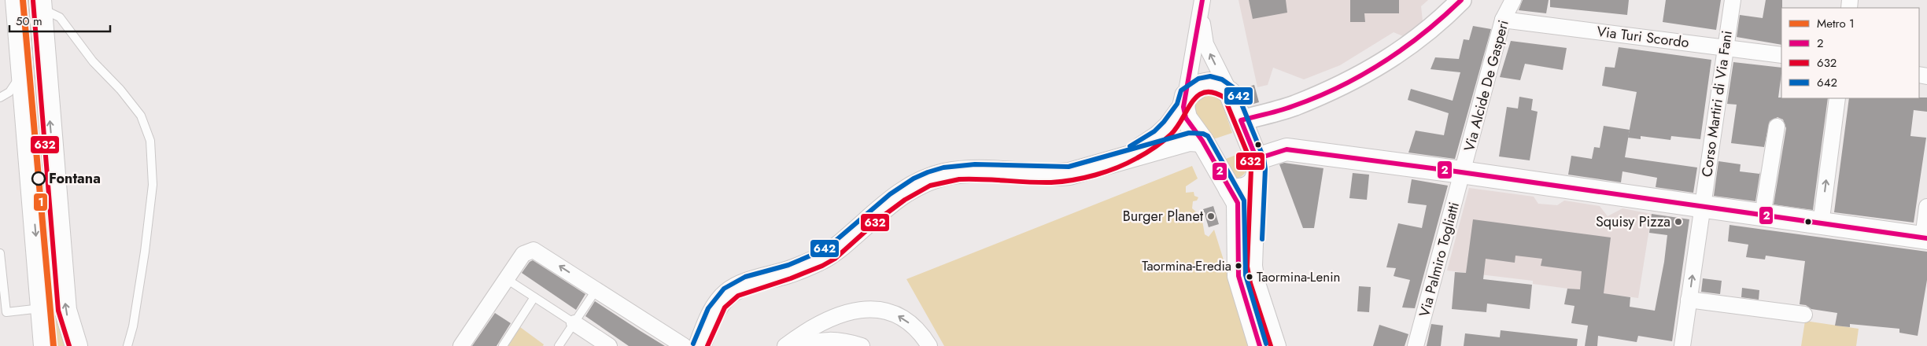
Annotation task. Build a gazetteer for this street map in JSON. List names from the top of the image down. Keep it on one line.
{"streets":{"street":["Via Turi Scordo","Via Alcide De Gasperi","Corso Martiri di Via Fani","Via Palmiro Togliatti"]},"crossings":[["Via Turi Scordo","Via Alcide De Gasperi"],["Via Turi Scordo","Corso Martiri di Via Fani"],["Via Alcide De Gasperi","Via Palmiro Togliatti"]],"places":["Fontana","Burger Planet","Squisy Pizza","Taormina-Eredia","Taormina-Lenin"],"lines":["metro line 1","transit line 2","transit line 632","transit line 642"],"legend":["Metro 1","2","632","642"],"scale_bar":"50 m"}
